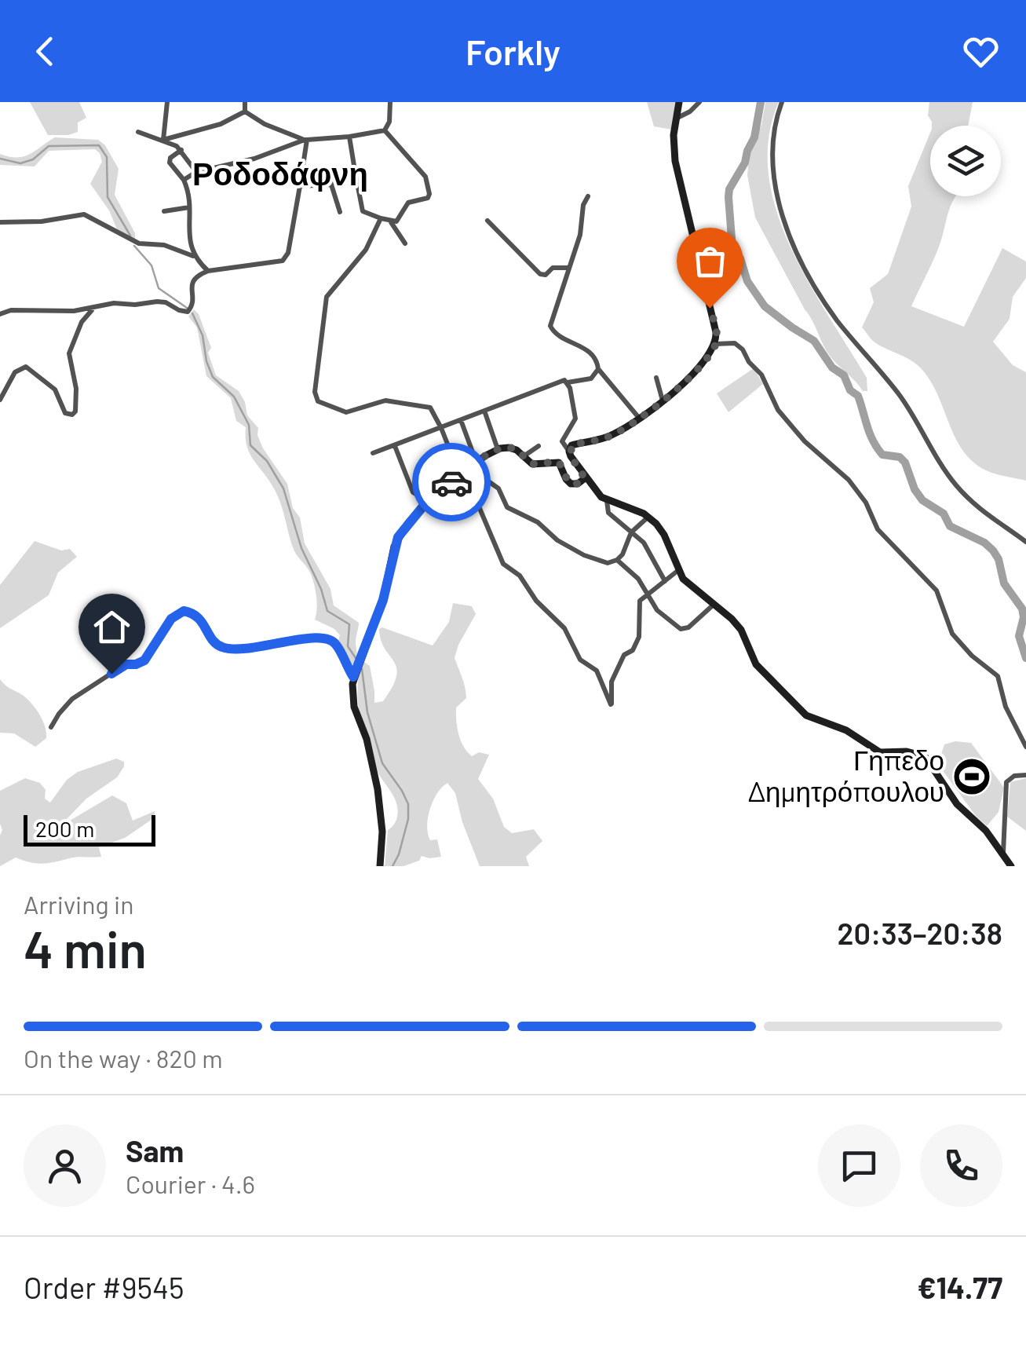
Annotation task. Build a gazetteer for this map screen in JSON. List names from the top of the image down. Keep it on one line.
{"districts":["Ροδοδάφνη"],"places":{"sports":["Γηπεδο Δημητρόπουλου"]},"scale_bar":"200 m","page":{"header":"Forkly","scale":"200 m","heading":["4 min","Arriving in","20:33–20:38"],"panel":["Sam","Courier · 4.6","Order #9545","€14.77"],"bar":"On the way · 820 m"}}
